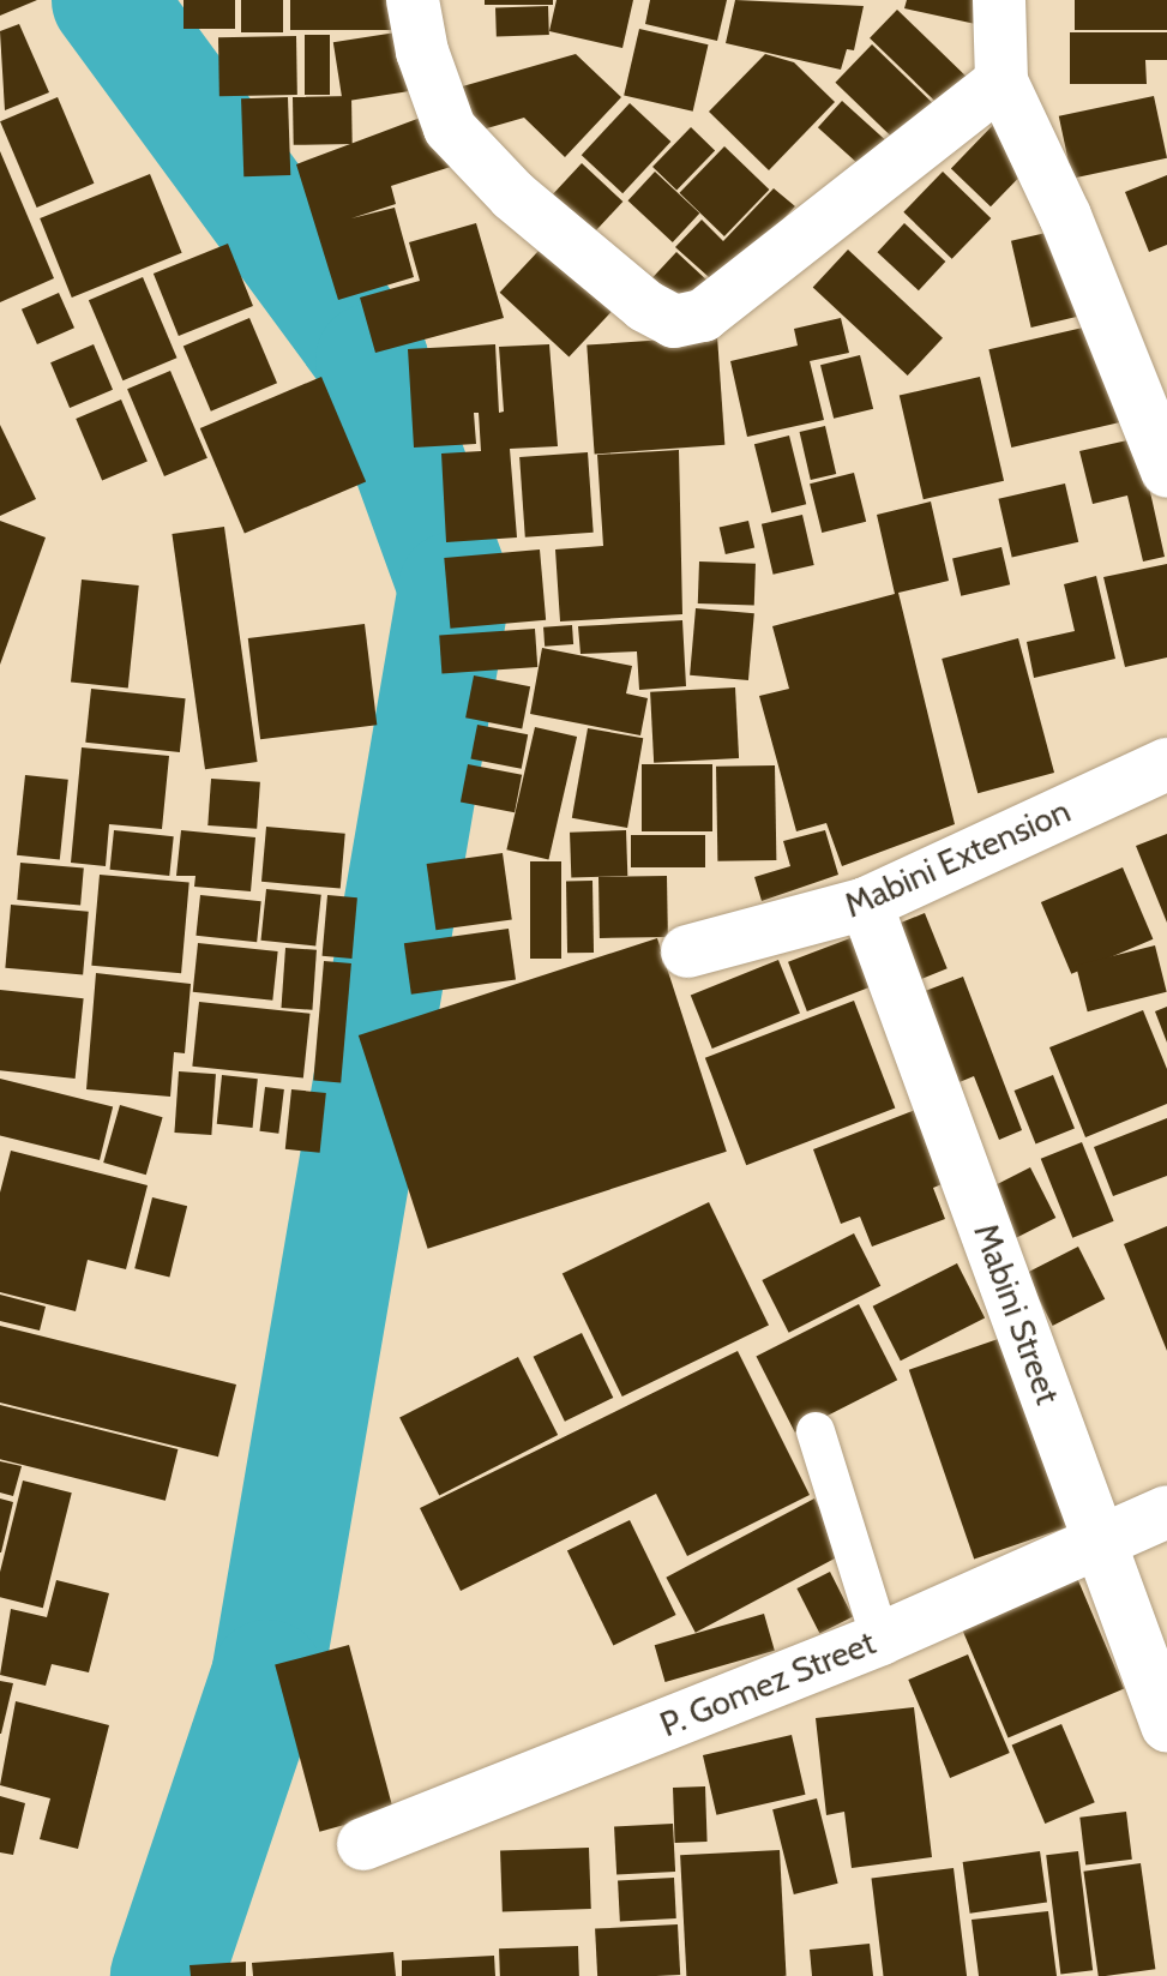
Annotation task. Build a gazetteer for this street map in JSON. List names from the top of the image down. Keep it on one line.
{"streets":{"street":["Mabini Extension","Mabini Street","P. Gomez Street"]},"crossings":[["Mabini Extension","Mabini Street"],["Mabini Street","P. Gomez Street"]]}
